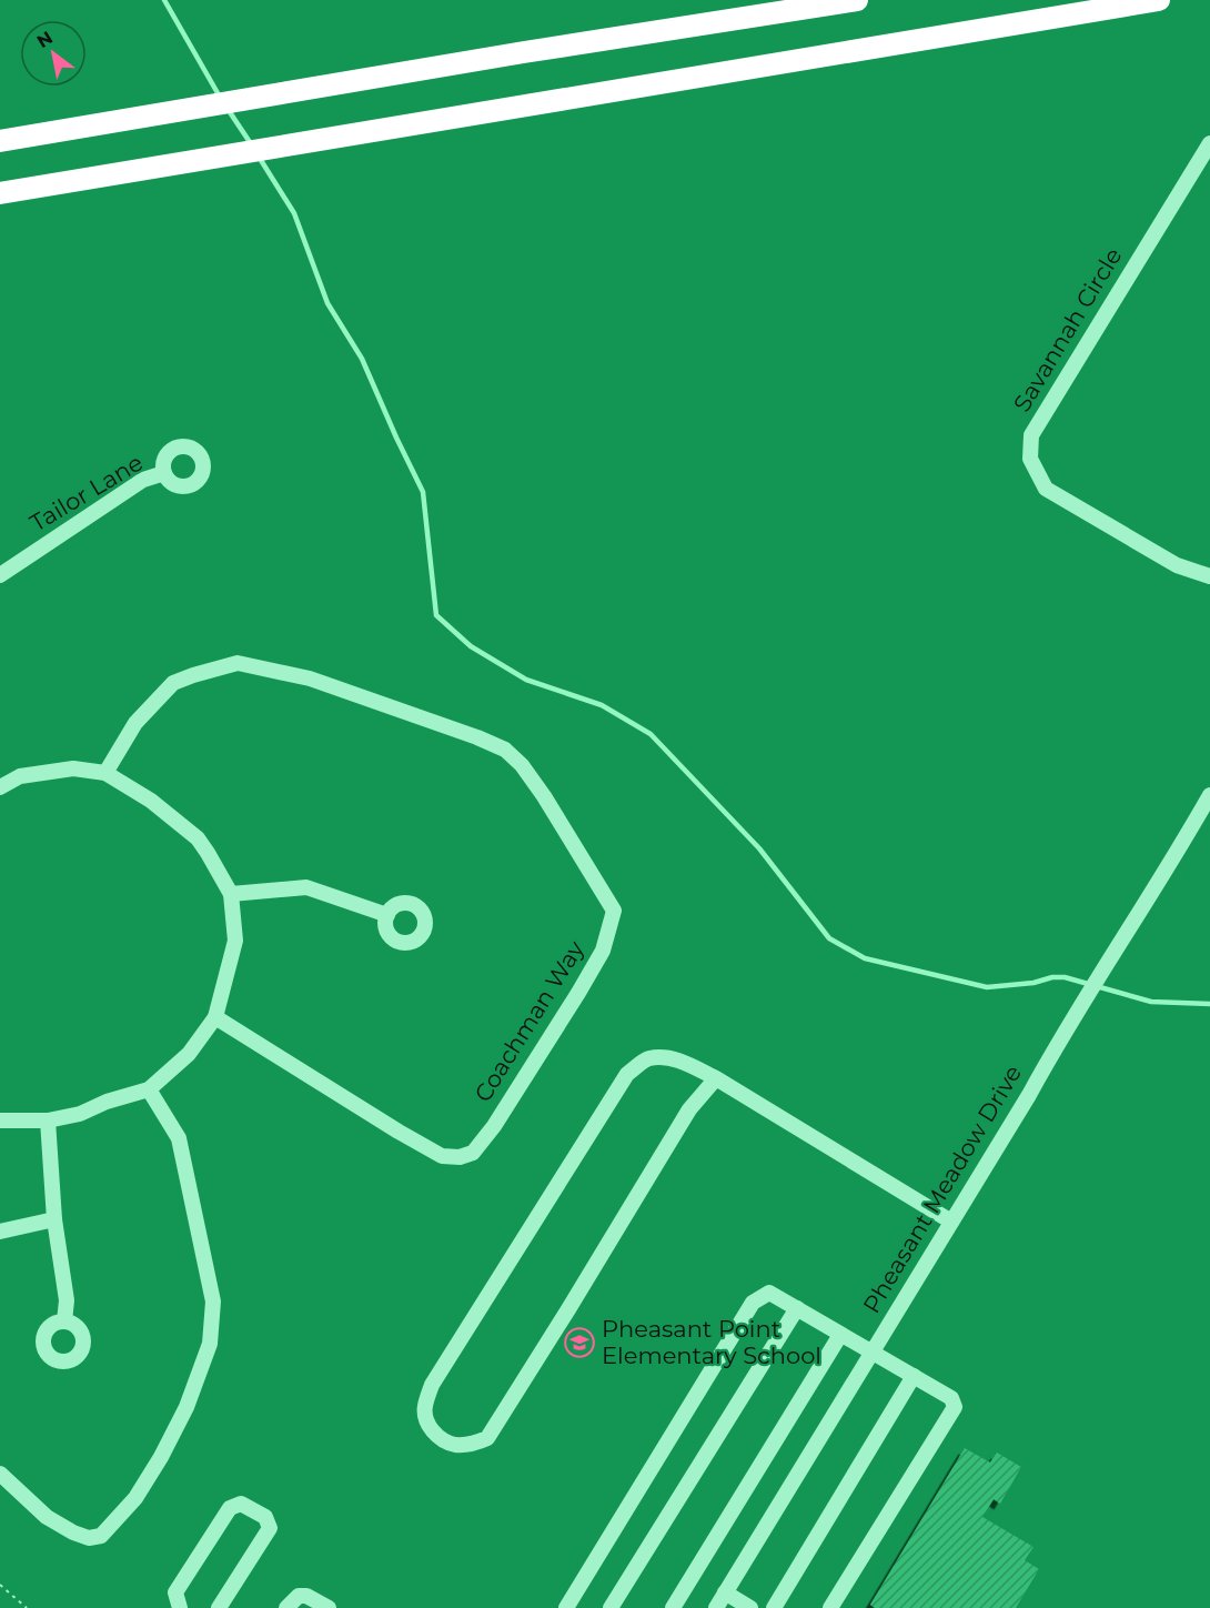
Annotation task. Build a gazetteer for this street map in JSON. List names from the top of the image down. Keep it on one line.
{"streets":{"street":["Savannah Circle","Tailor Lane","Coachman Way","Pheasant Meadow Drive"]},"places":{"school or university":["Pheasant Point Elementary School"]},"north":"top left"}
